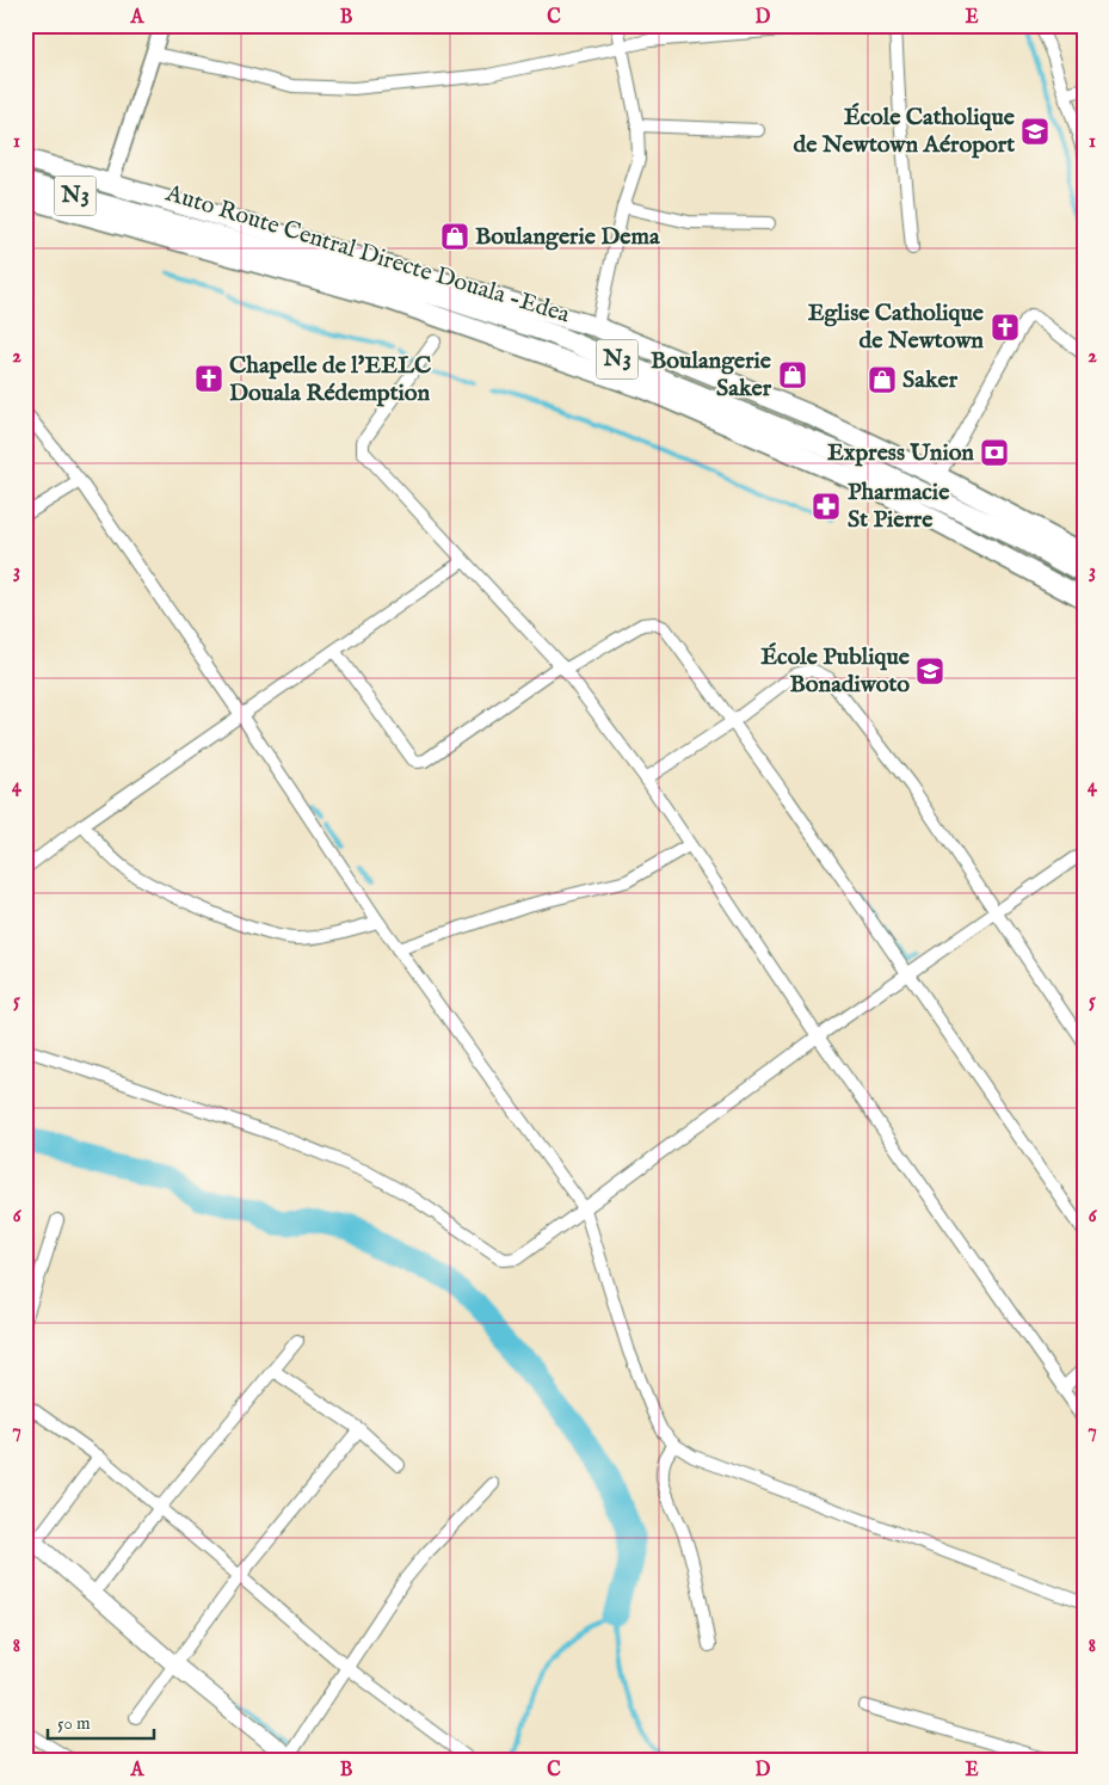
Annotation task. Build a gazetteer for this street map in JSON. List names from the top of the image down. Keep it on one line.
{"streets":{"main road":["N3","Auto Route Central Directe Douala -Edea"]},"places":{"school or university":["École Catholique de Newtown Aéroport","École Publique Bonadiwoto"],"shop":["Boulangerie Dema","Boulangerie Saker","Saker"],"church":["Eglise Catholique de Newtown","Chapelle de l'EELC Douala Rédemption"],"bank":["Express Union"],"pharmacy":["Pharmacie St Pierre"]},"scale_bar":"50 m","grid":{"columns":["A","B","C","D","E"],"rows":["1","2","3","4","5","6","7","8"]}}
